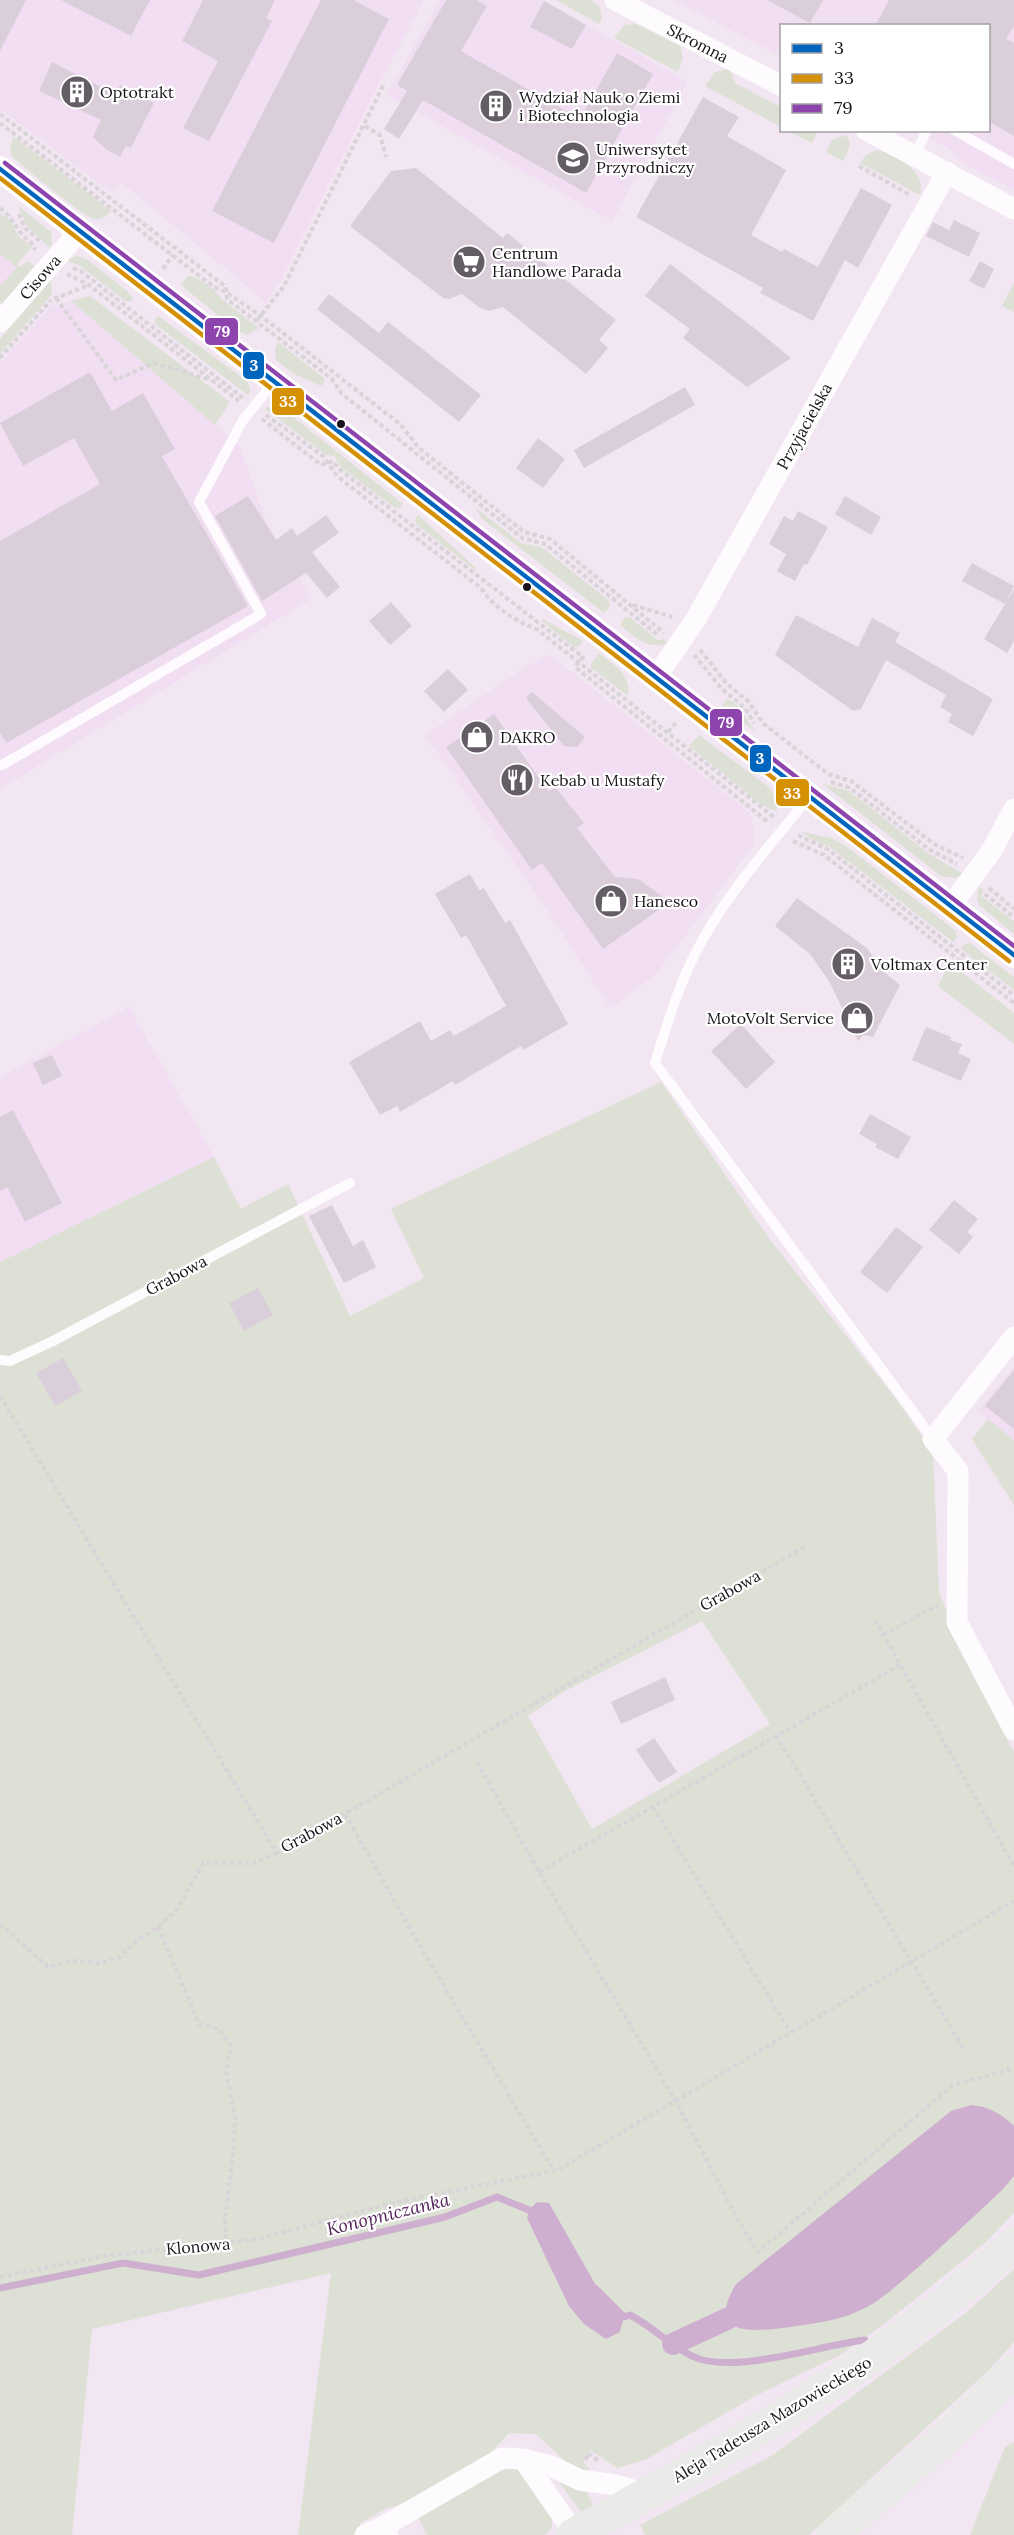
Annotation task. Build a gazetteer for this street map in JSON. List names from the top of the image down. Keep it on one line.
{"streets":{"main road":["Aleja Tadeusza Mazowieckiego"],"street":["Skromna","Cisowa","Przyjacielska"],"lane":["Grabowa"],"path":["Klonowa"]},"water":["Konopniczanka"],"places":{"building":["Optotrakt","Wydział Nauk o Ziemi i Biotechnologia","Voltmax Center"],"school or university":["Uniwersytet Przyrodniczy"],"supermarket":["Centrum Handlowe Parada"],"shop":["DAKRO","Hanesco","MotoVolt Service"],"restaurant":["Kebab u Mustafy"]},"lines":["transit line 79","transit line 3","transit line 33"],"legend":["3","33","79"]}
